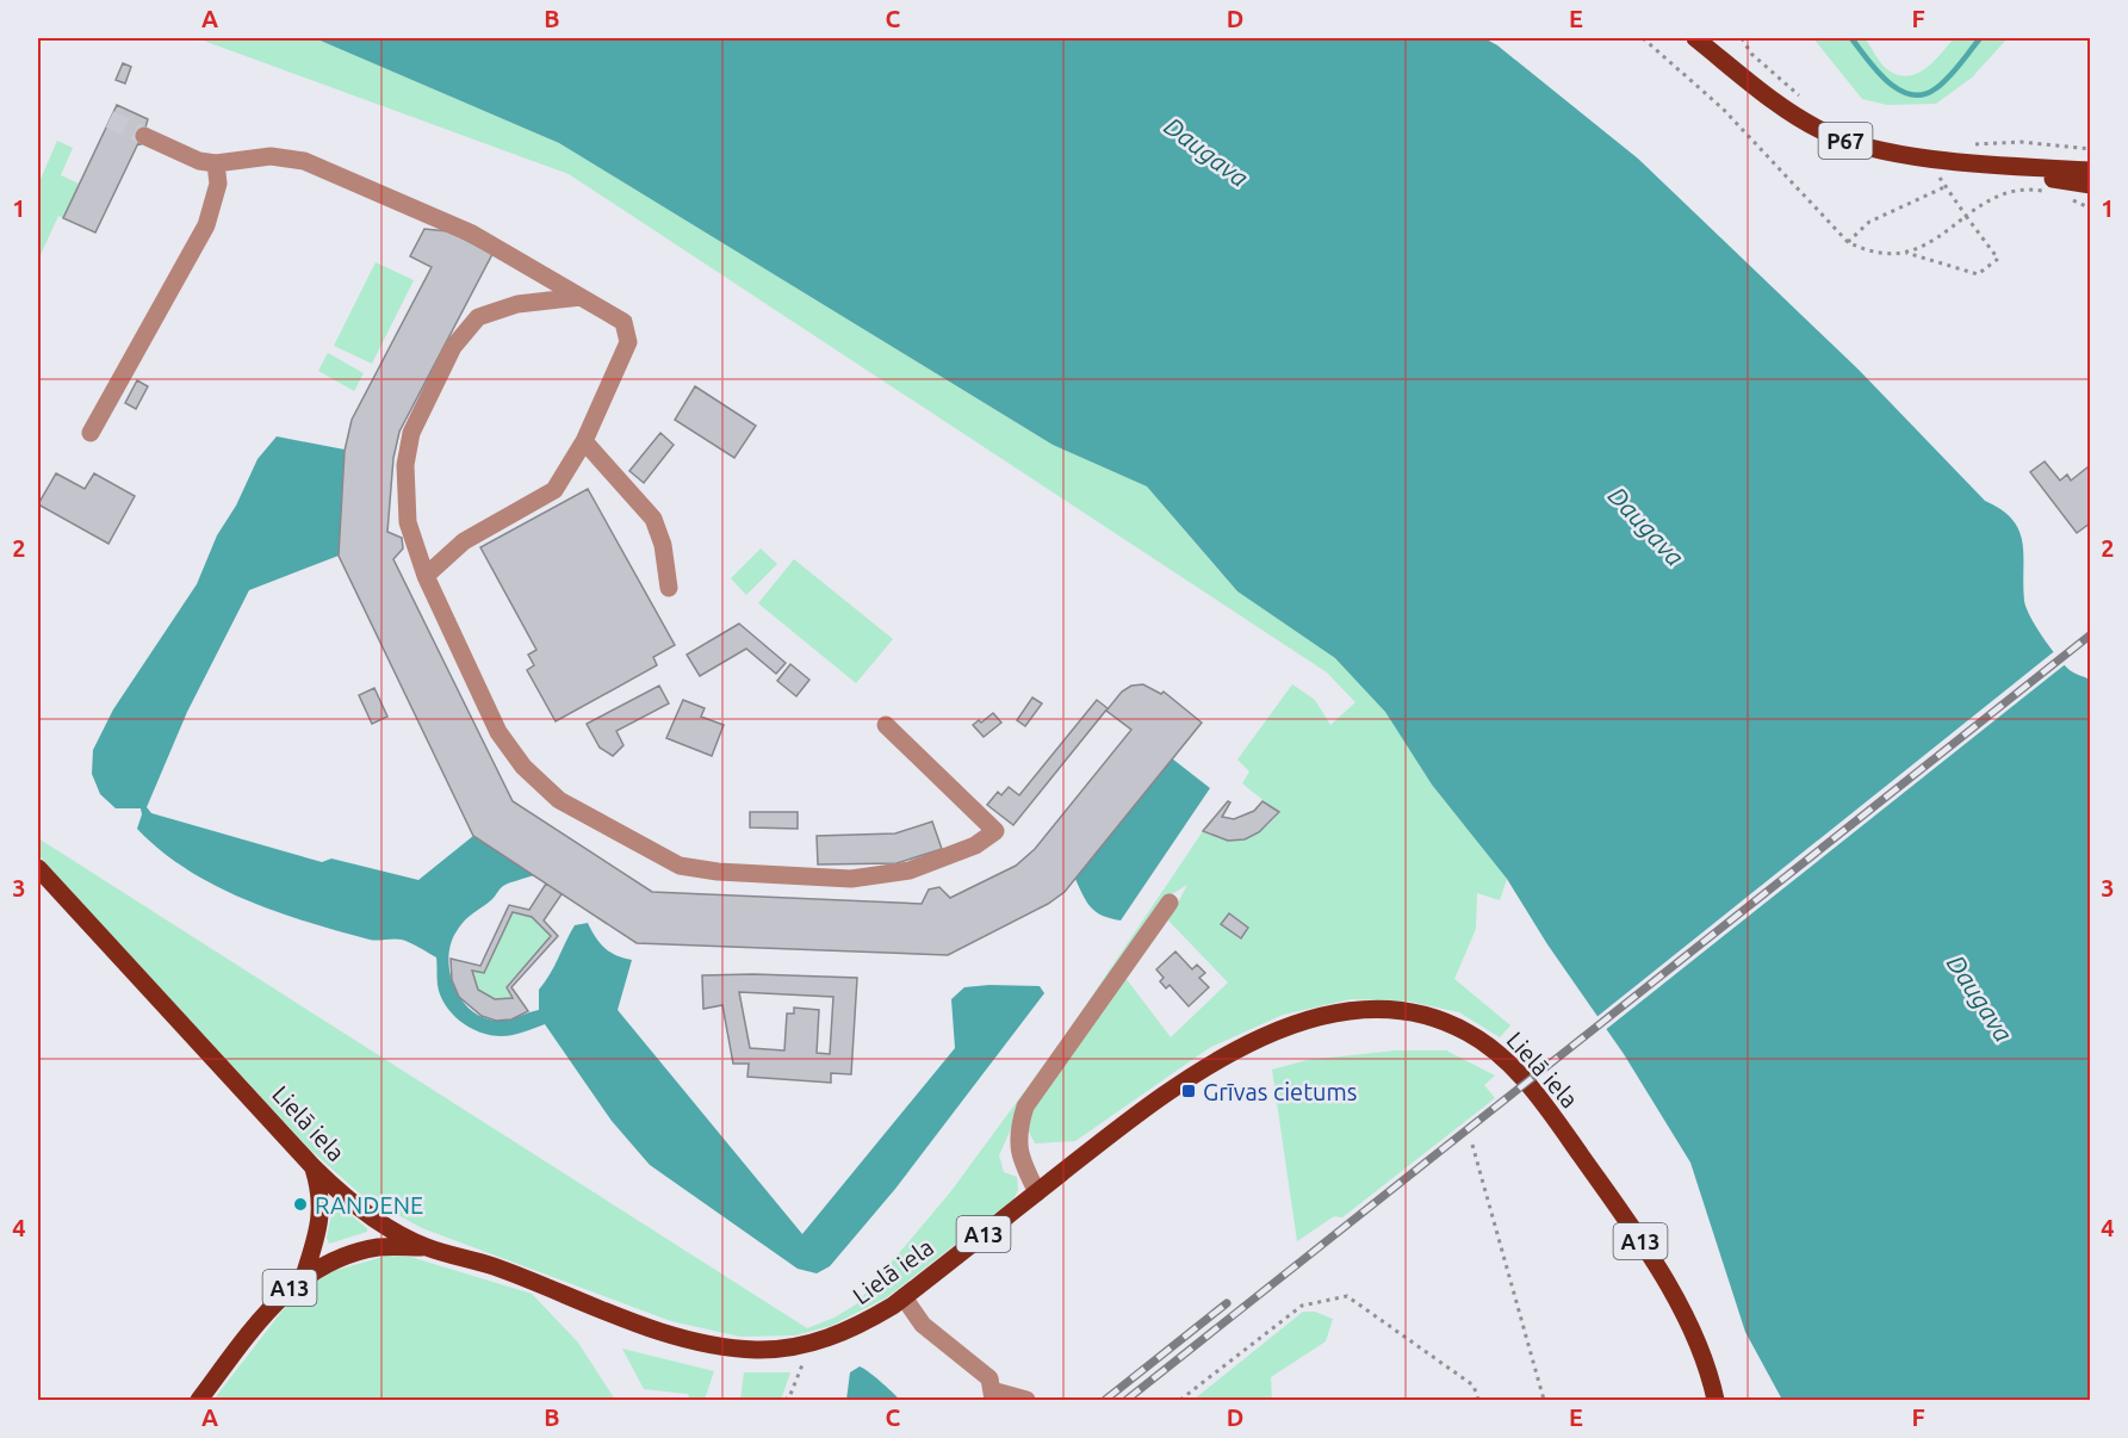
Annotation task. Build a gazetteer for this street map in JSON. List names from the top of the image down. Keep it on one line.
{"streets":{"main road":["P67","Lielā iela","A13"]},"crossings":[["Lielā iela","A13"]],"water":["Daugava"],"places":{"transit":["Grīvas cietums"],"other":["RANDENE"]},"grid":{"columns":["A","B","C","D","E","F"],"rows":["1","2","3","4"]}}
